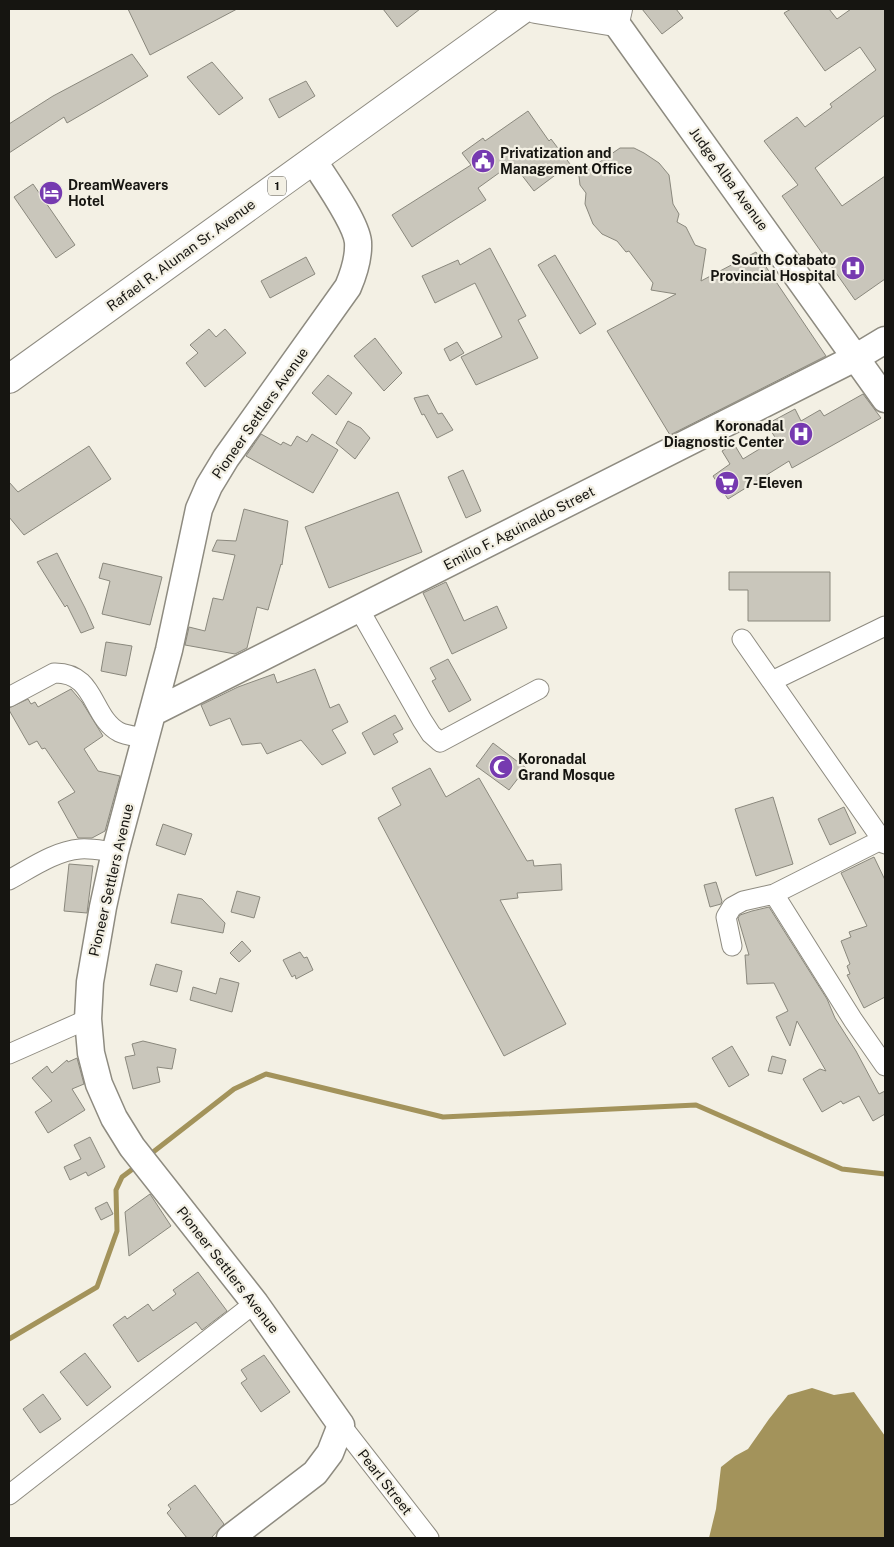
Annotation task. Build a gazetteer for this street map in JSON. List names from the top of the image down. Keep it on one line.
{"streets":{"highway":["1","Rafael R. Alunan Sr. Avenue"],"street":["Judge Alba Avenue","Pioneer Settlers Avenue","Emilio F. Aguinaldo Street","Pearl Street"]},"crossings":[["Judge Alba Avenue","Emilio F. Aguinaldo Street"],["Rafael R. Alunan Sr. Avenue","Pioneer Settlers Avenue"],["Pioneer Settlers Avenue","Emilio F. Aguinaldo Street"],["Pioneer Settlers Avenue","Pearl Street"]],"places":{"public building":["Privatization and Management Office"],"hotel":["DreamWeavers Hotel"],"hospital":["South Cotabato Provincial Hospital","Koronadal Diagnostic Center"],"supermarket":["7-Eleven"],"mosque":["Koronadal Grand Mosque"]}}
